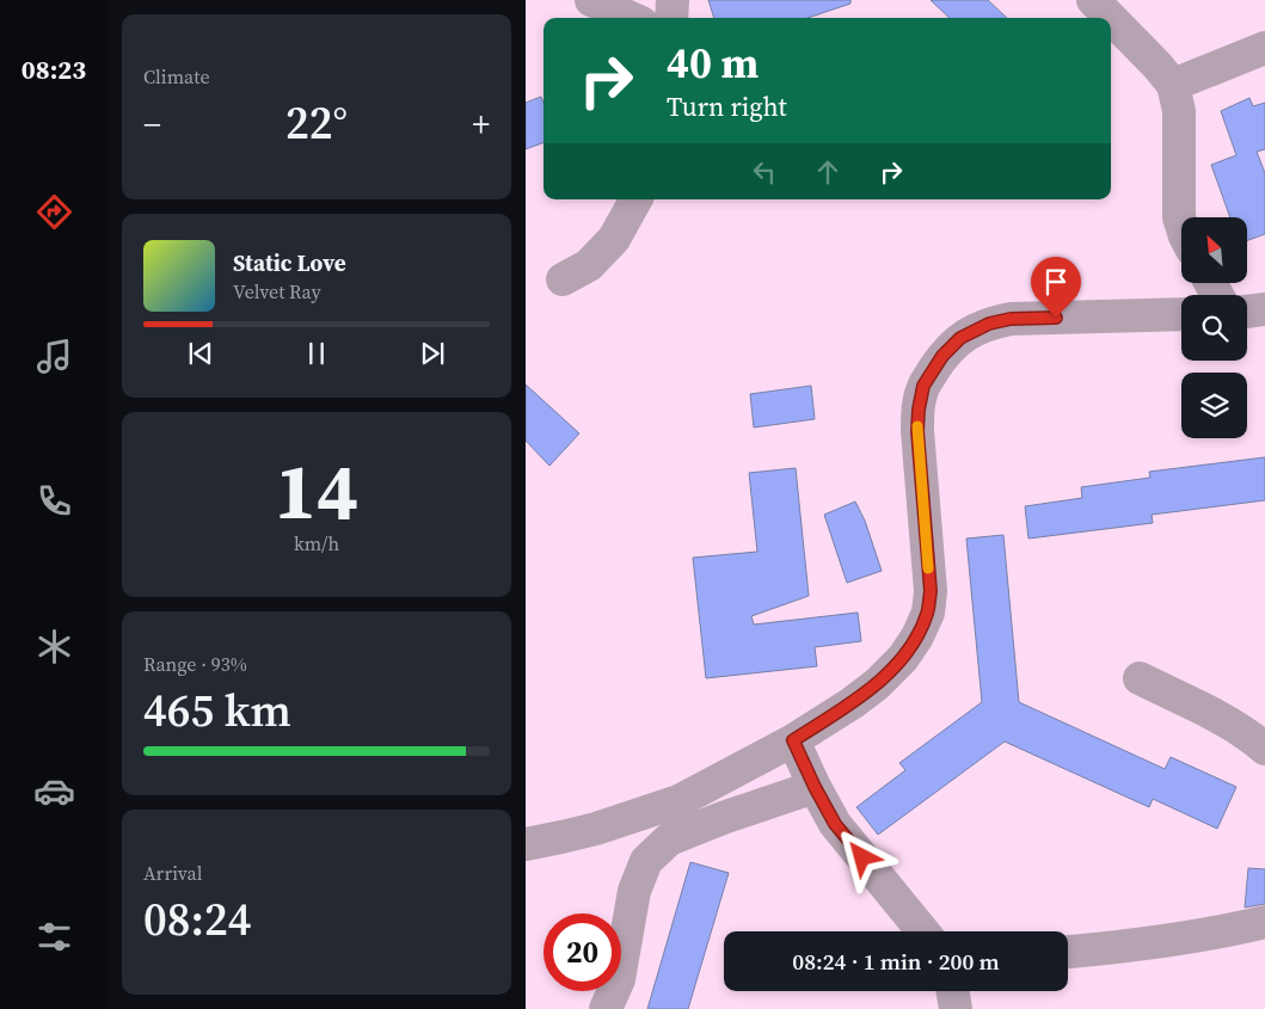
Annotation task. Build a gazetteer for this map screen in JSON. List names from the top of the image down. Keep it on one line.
{"north":"top left","page":{"tabs":"08:23","tile":["Climate",["14","km/h"],["Range · 93%","465 km"],["Arrival","08:24"]],"turn":["40 m","Turn right"],"heat":["−","22°","+"],"song":["Static Love","Velvet Ray"],"limit":"20","trip":"08:24 · 1 min · 200 m"}}
